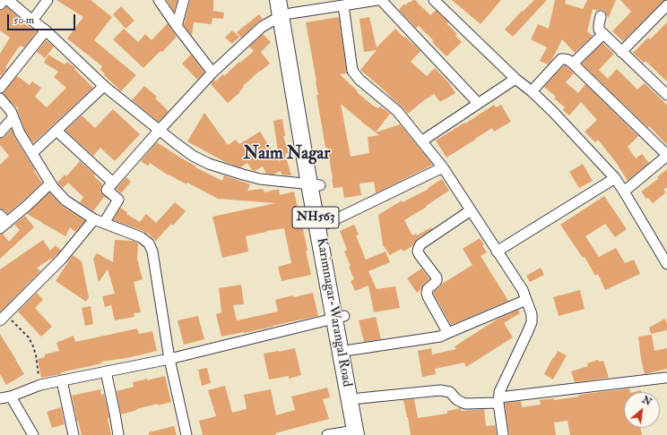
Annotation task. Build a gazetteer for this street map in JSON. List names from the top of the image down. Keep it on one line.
{"streets":{"highway":["NH563","Karimnagar-Warangal Road"]},"districts":["Naim Nagar"],"scale_bar":"50 m","north":"top right"}
